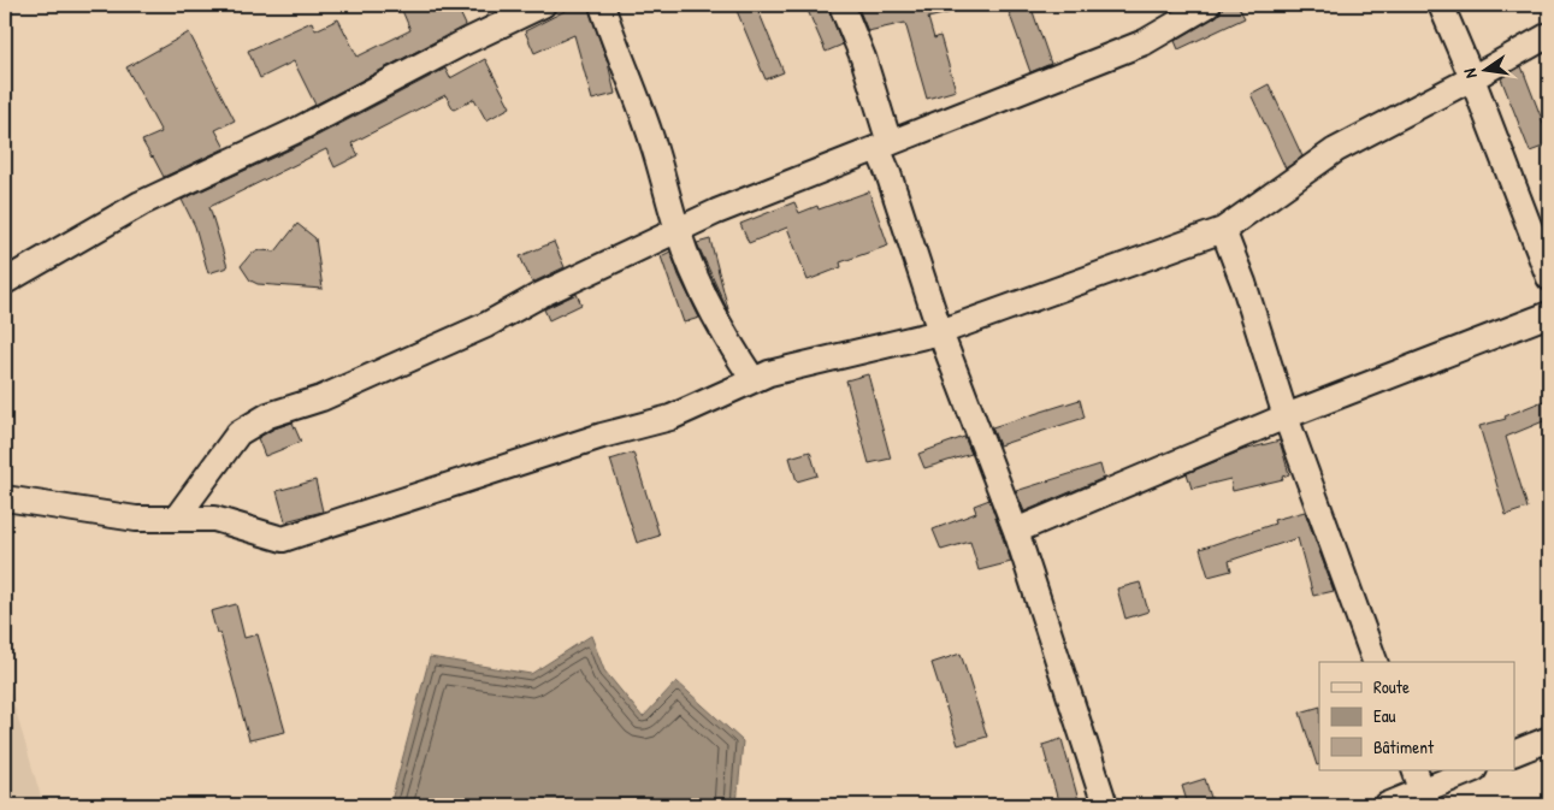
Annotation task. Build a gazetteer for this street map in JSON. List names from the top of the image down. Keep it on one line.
{"legend":["Route","Eau","Bâtiment"],"north":"left"}
